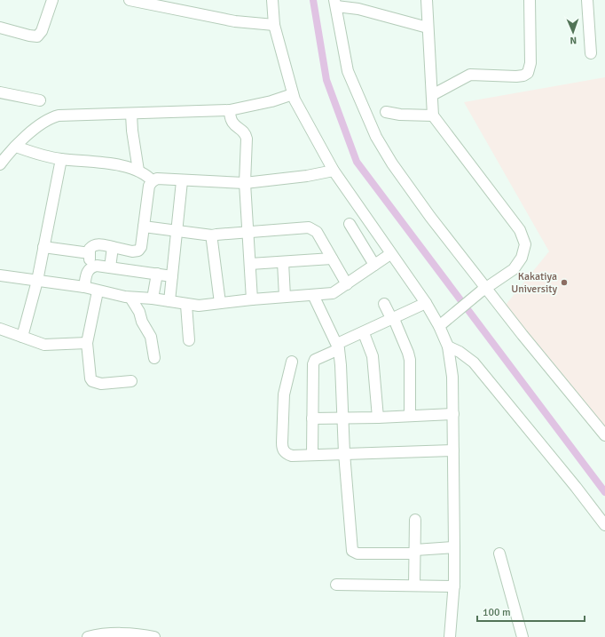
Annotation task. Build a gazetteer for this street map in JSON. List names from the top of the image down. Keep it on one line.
{"places":["Kakatiya University"],"scale_bar":"100 m","north":"bottom"}
